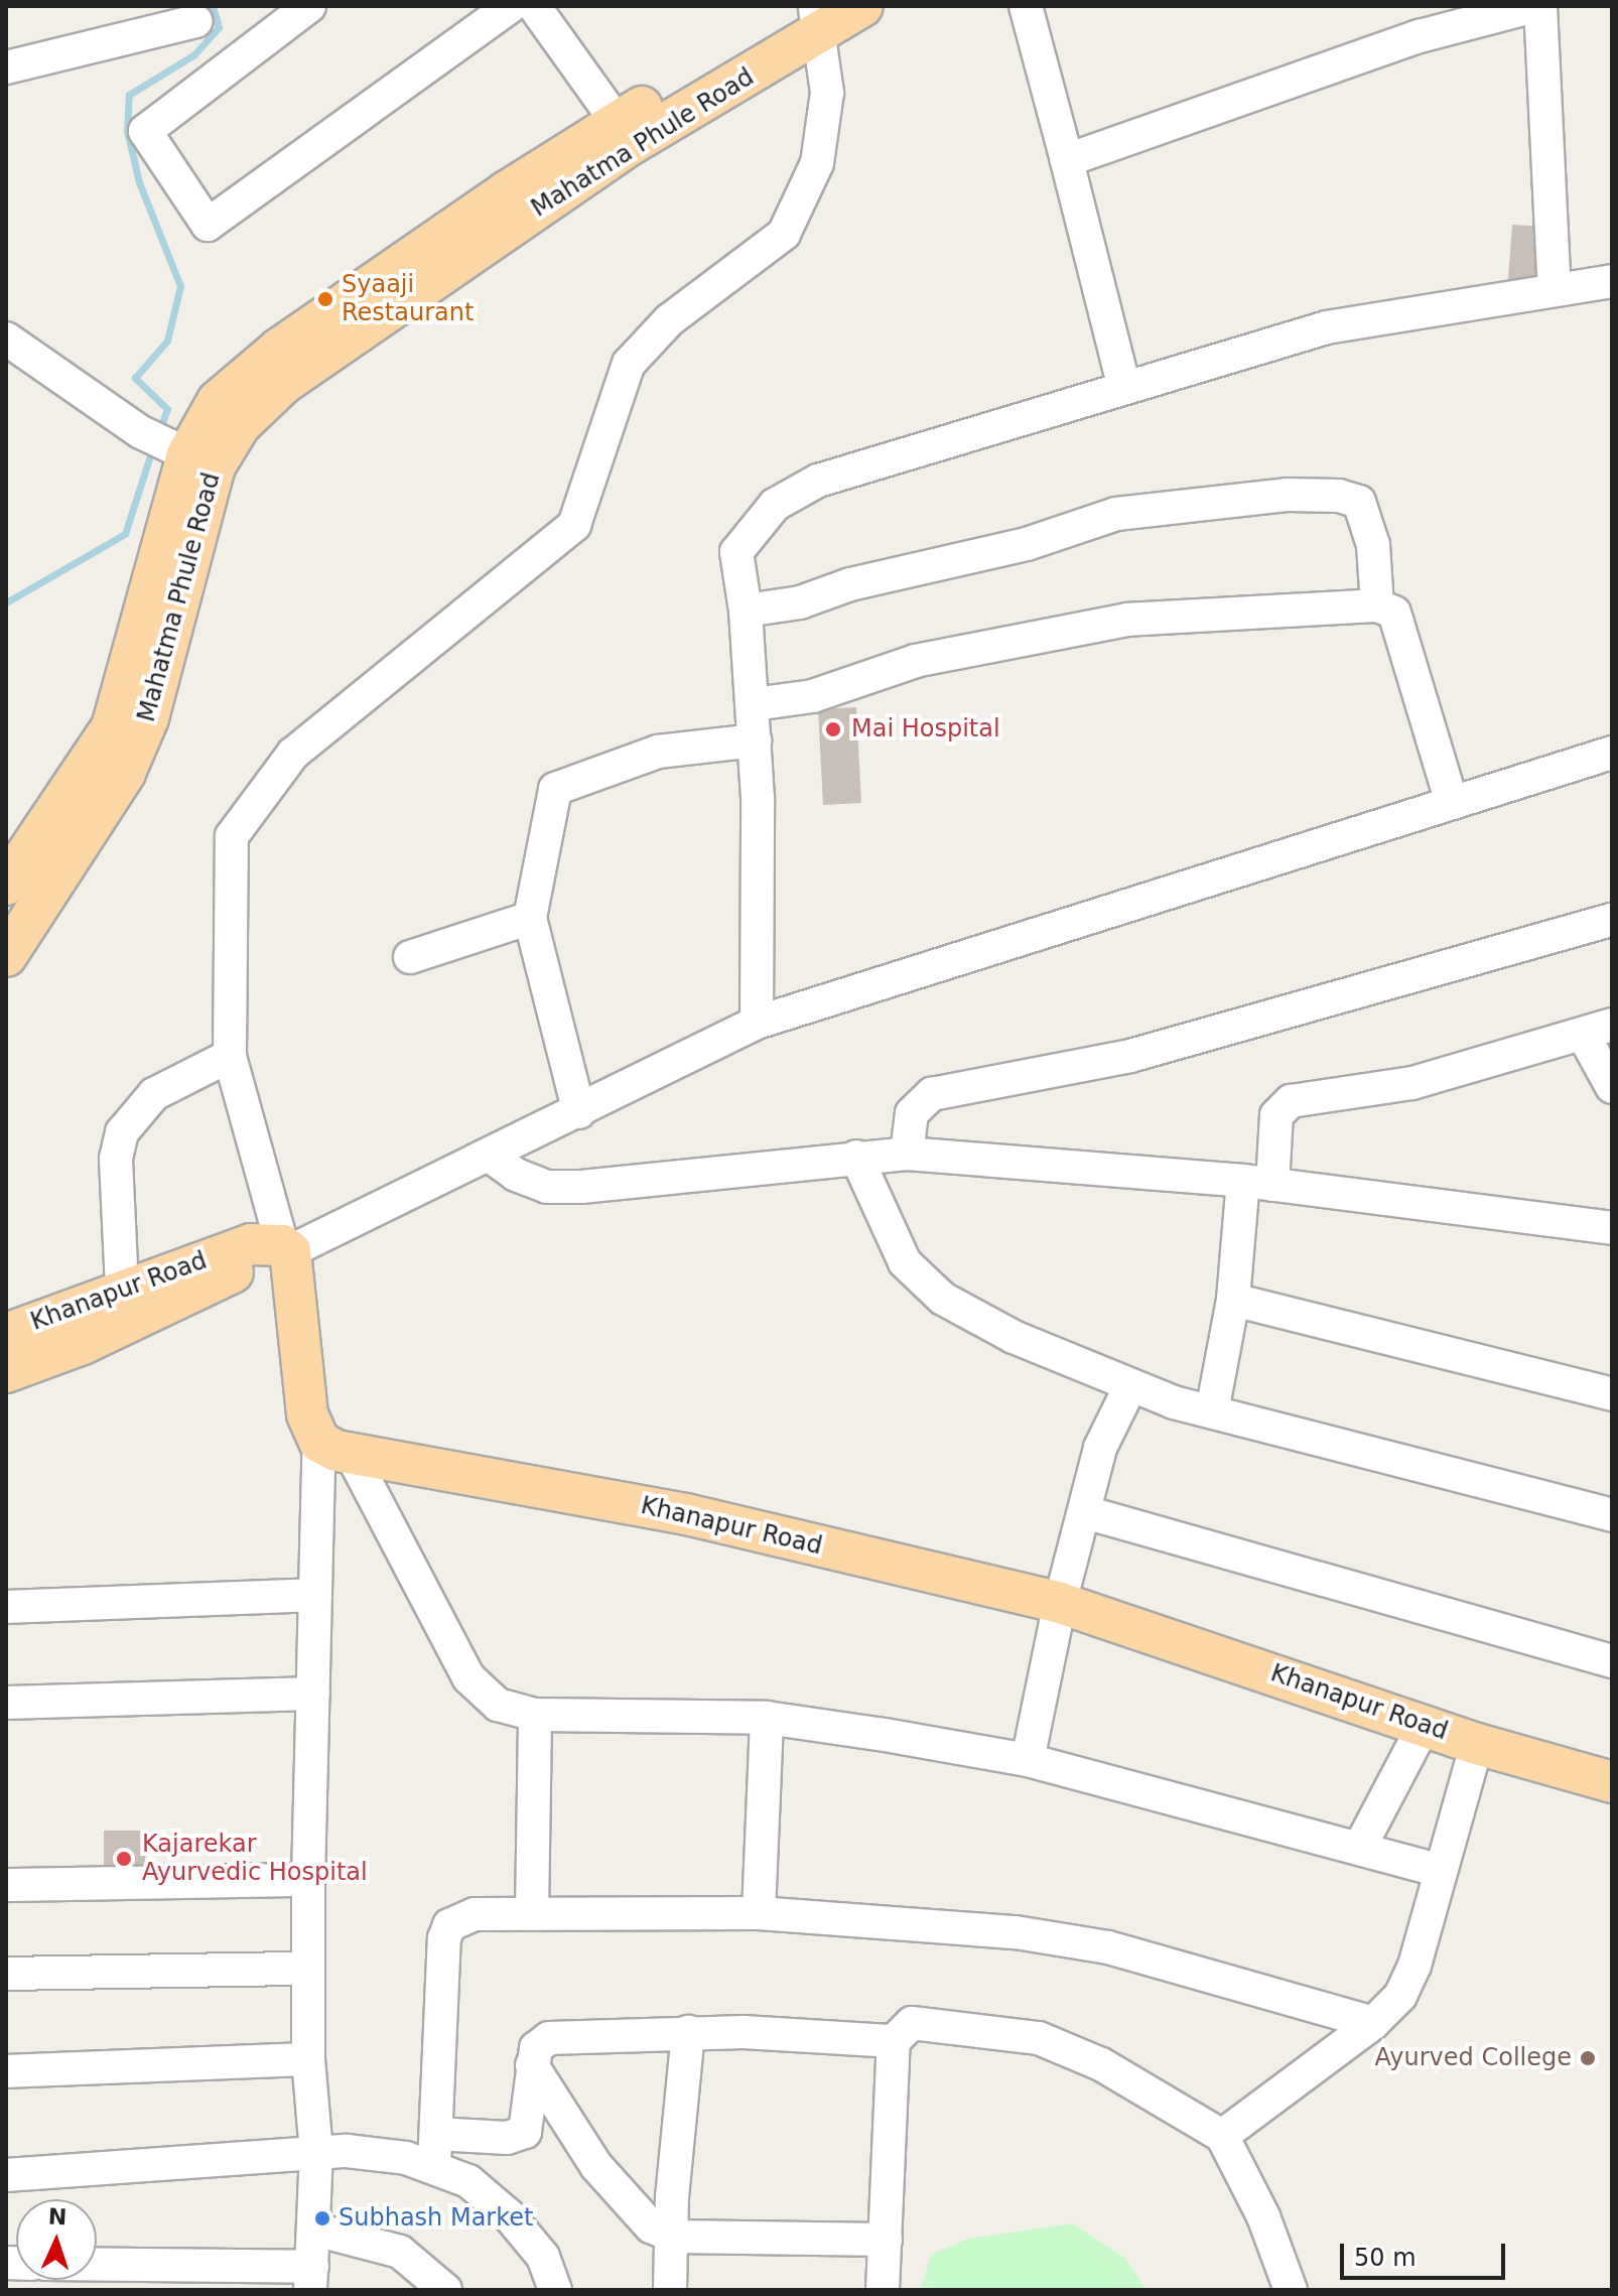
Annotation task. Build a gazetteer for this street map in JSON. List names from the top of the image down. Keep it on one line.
{"streets":{"main road":["Mahatma Phule Road","Khanapur Road"]},"places":["Syaaji Restaurant","Mai Hospital","Kajarekar Ayurvedic Hospital","Ayurved College","Subhash Market"],"scale_bar":"50 m","north":"top"}
